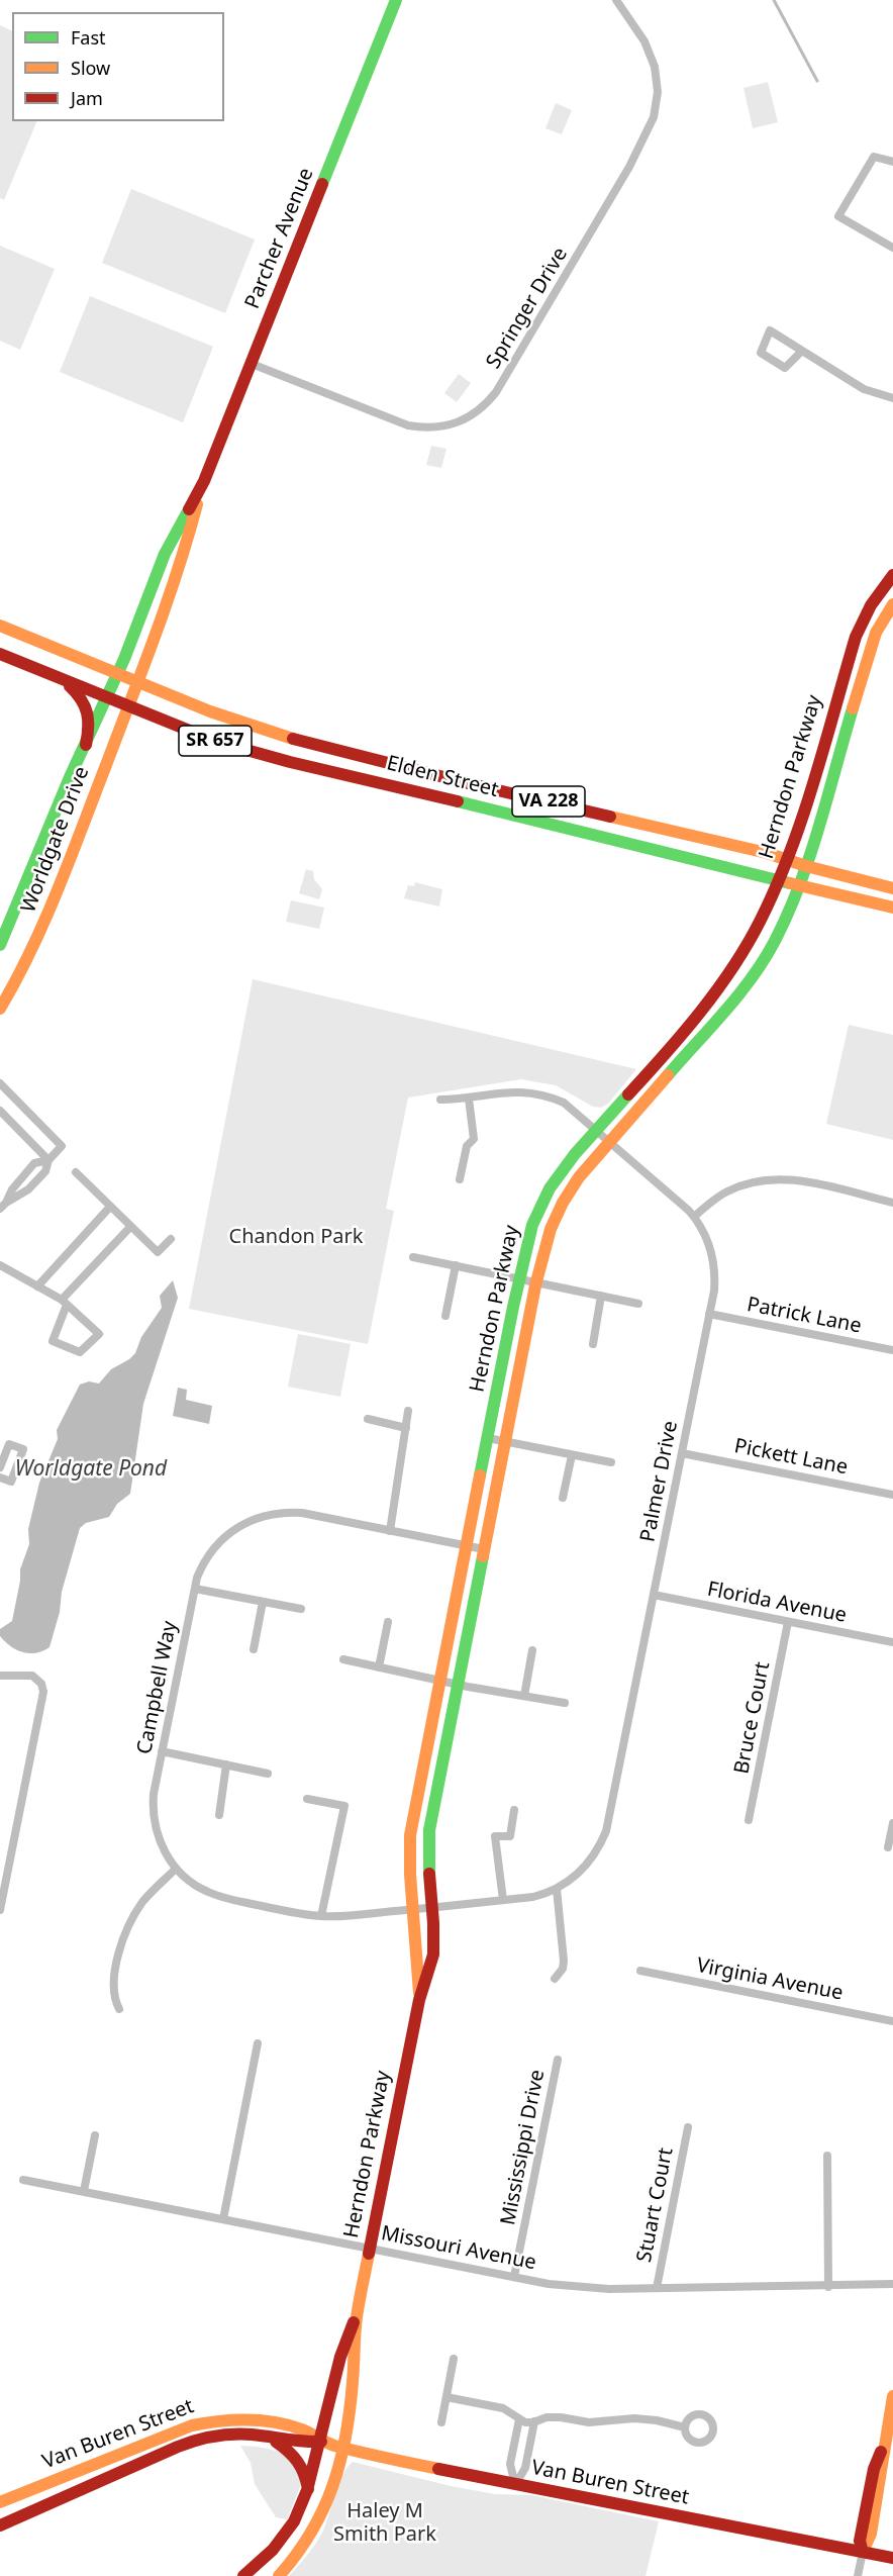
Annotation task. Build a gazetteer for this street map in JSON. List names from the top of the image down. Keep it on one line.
{"streets":{"main road":["Parcher Avenue","SR 657","Elden Street","Herndon Parkway","VA 228","Worldgate Drive","Van Buren Street"],"street":["Springer Drive","Patrick Lane","Pickett Lane","Palmer Drive","Florida Avenue","Campbell Way","Bruce Court","Virginia Avenue","Mississippi Drive","Stuart Court","Missouri Avenue"]},"crossings":[["Parcher Avenue","Springer Drive"],["Parcher Avenue","SR 657"],["Parcher Avenue","Elden Street"],["Parcher Avenue","Worldgate Drive"],["SR 657","Elden Street"],["SR 657","Worldgate Drive"],["Elden Street","Herndon Parkway"],["Elden Street","Worldgate Drive"],["Herndon Parkway","Palmer Drive"],["Herndon Parkway","Campbell Way"],["Herndon Parkway","Missouri Avenue"],["Herndon Parkway","Van Buren Street"],["Patrick Lane","Palmer Drive"],["Pickett Lane","Palmer Drive"],["Palmer Drive","Florida Avenue"],["Palmer Drive","Campbell Way"],["Florida Avenue","Bruce Court"],["Mississippi Drive","Missouri Avenue"],["Stuart Court","Missouri Avenue"]],"water":["Worldgate Pond"],"parks":["Chandon Park","Haley M Smith Park"],"legend":["Fast","Slow","Jam"]}
